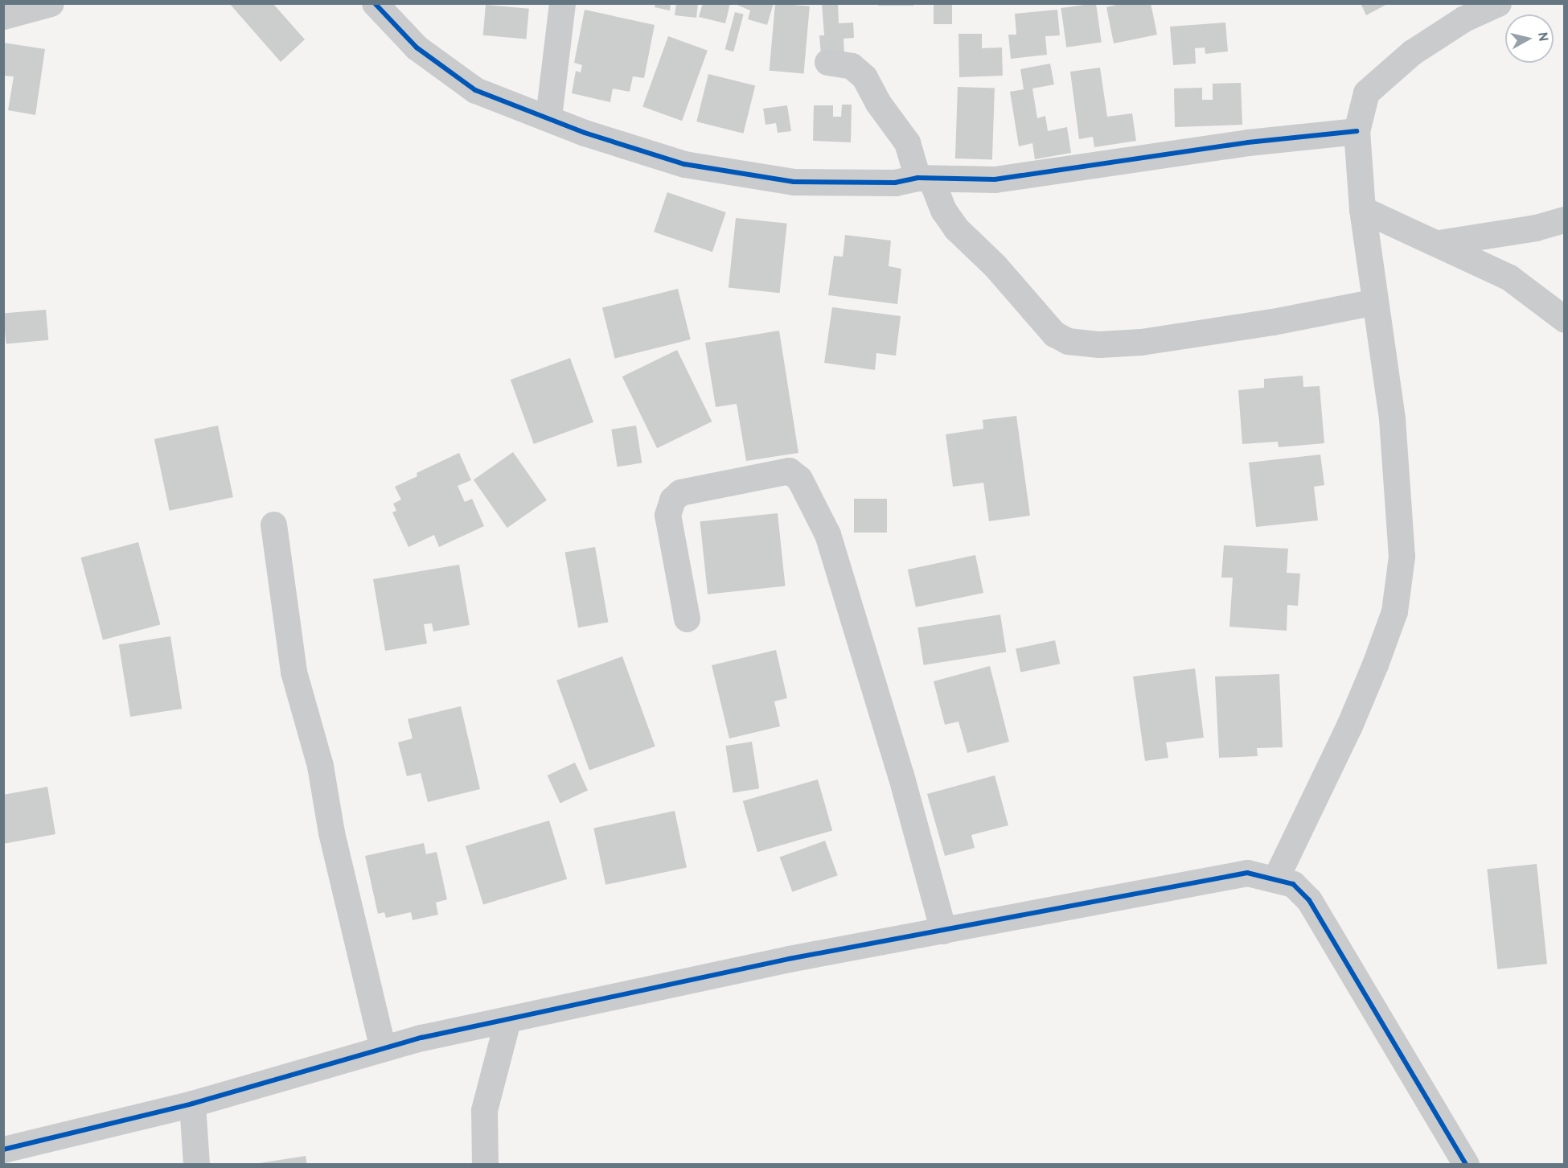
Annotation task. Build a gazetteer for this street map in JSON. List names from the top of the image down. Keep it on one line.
{"north":"right"}
